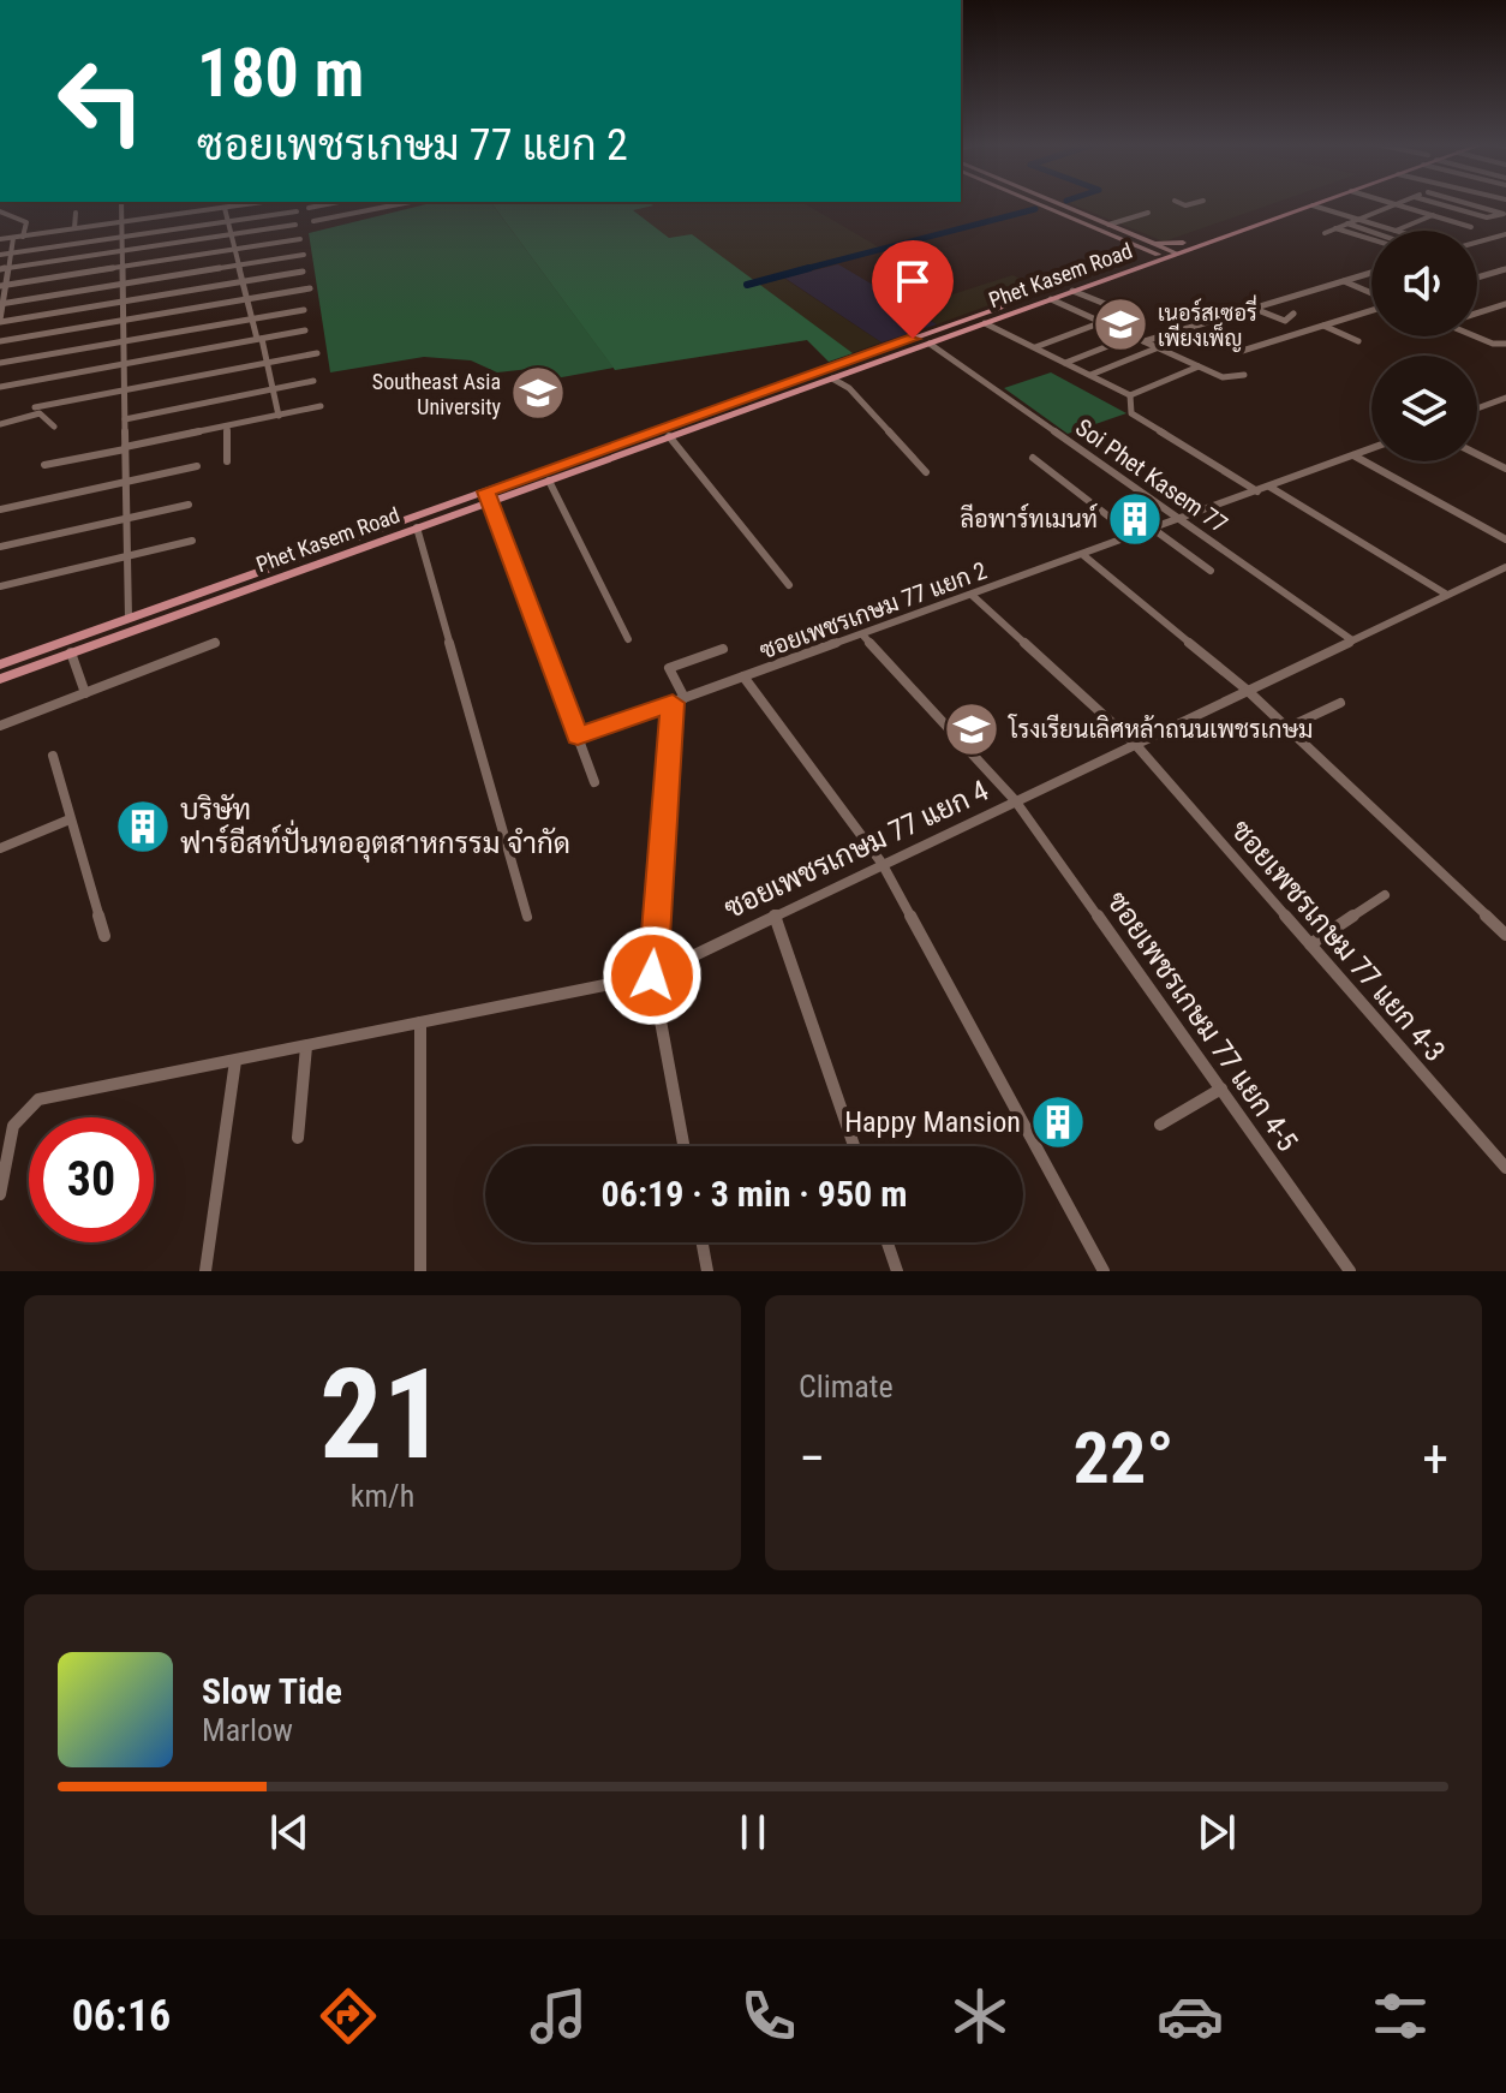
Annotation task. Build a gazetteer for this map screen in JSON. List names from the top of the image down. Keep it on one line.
{"streets":{"main road":["Phet Kasem Road"],"street":["Soi Phet Kasem 77","ซอยเพชรเกษม 77 แยก 2","ซอยเพชรเกษม 77 แยก 4","ซอยเพชรเกษม 77 แยก 4-3","ซอยเพชรเกษม 77 แยก 4-5"]},"crossings":[["Phet Kasem Road","Soi Phet Kasem 77"],["Soi Phet Kasem 77","ซอยเพชรเกษม 77 แยก 2"],["Soi Phet Kasem 77","ซอยเพชรเกษม 77 แยก 4"],["ซอยเพชรเกษม 77 แยก 2","ซอยเพชรเกษม 77 แยก 4-3"],["ซอยเพชรเกษม 77 แยก 2","ซอยเพชรเกษม 77 แยก 4-5"],["ซอยเพชรเกษม 77 แยก 4","ซอยเพชรเกษม 77 แยก 4-3"],["ซอยเพชรเกษม 77 แยก 4","ซอยเพชรเกษม 77 แยก 4-5"]],"places":{"school or university":["เนอร์สเซอรี่ เพียงเพ็ญ","Southeast Asia University","โรงเรียนเลิศหล้าถนนเพชรเกษม"],"building":["ลีอพาร์ทเมนท์","บริษัท ฟาร์อีสท์ปั่นทออุตสาหกรรม จำกัด","Happy Mansion"]},"page":{"turn":["180 m","ซอยเพชรเกษม 77 แยก 2"],"limit":"30","trip":"06:19 · 3 min · 950 m","tile":[["21","km/h"],"Climate"],"heat":["−","22°","+"],"song":["Slow Tide","Marlow"],"tabs":"06:16"}}
